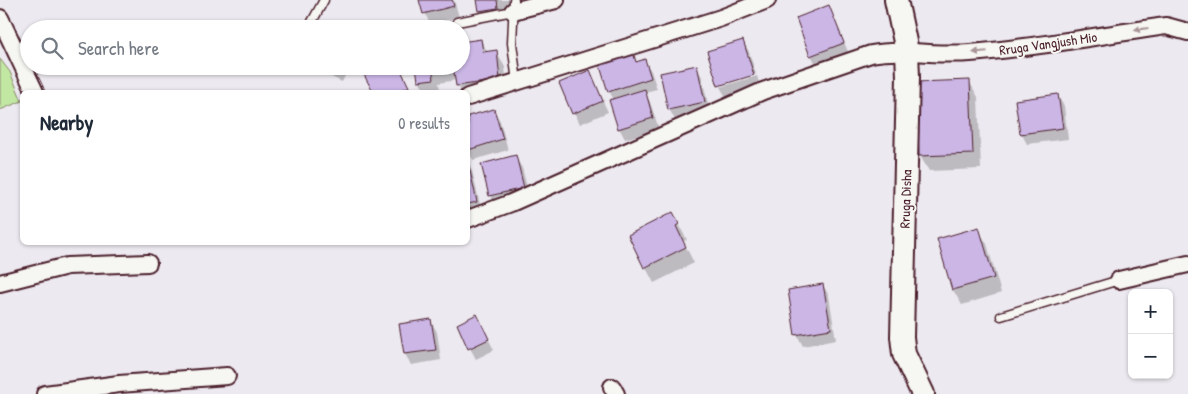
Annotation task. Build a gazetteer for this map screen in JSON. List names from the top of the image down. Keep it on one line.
{"streets":{"street":["Rruga Vangjush Mio","Rruga Disha"]},"crossings":[["Rruga Vangjush Mio","Rruga Disha"]],"one_way":["Rruga Vangjush Mio"],"page":{"search":"Search here","heading":["Nearby","0 results"],"map_buttons":["+","−"]}}
